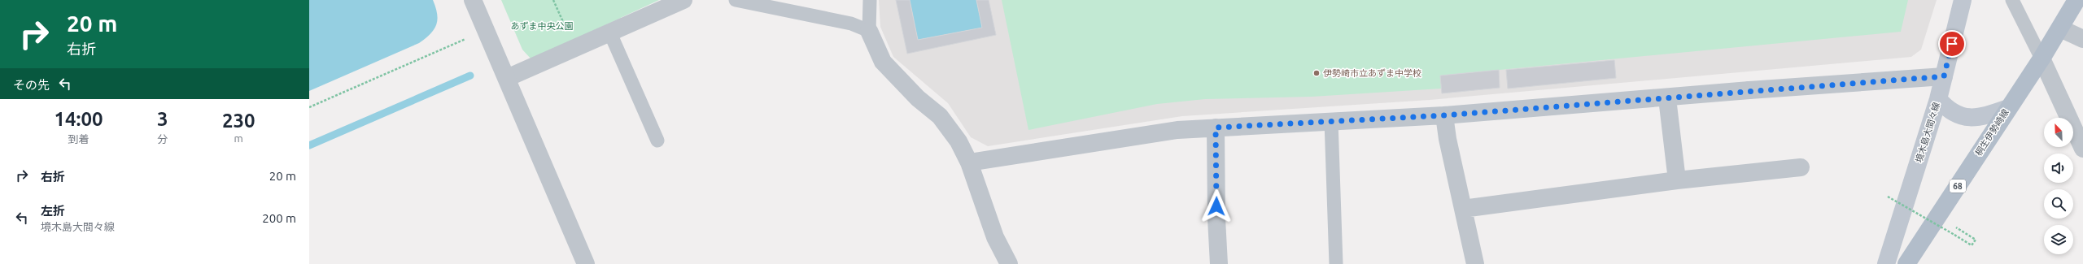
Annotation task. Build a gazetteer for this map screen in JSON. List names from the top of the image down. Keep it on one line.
{"streets":{"main road":["境木島大間々線","桐生伊勢崎線","68"]},"parks":["あずま中央公園"],"places":["伊勢崎市立あずま中学校"],"north":"top left","page":{"turn":["20 m","右折"],"then":"その先","eta":["14:00","到着","3","分","230","m"],"list":[{"name":"右折","value":"20 m"},{"name":"左折","note":"境木島大間々線","value":"200 m"}]}}
